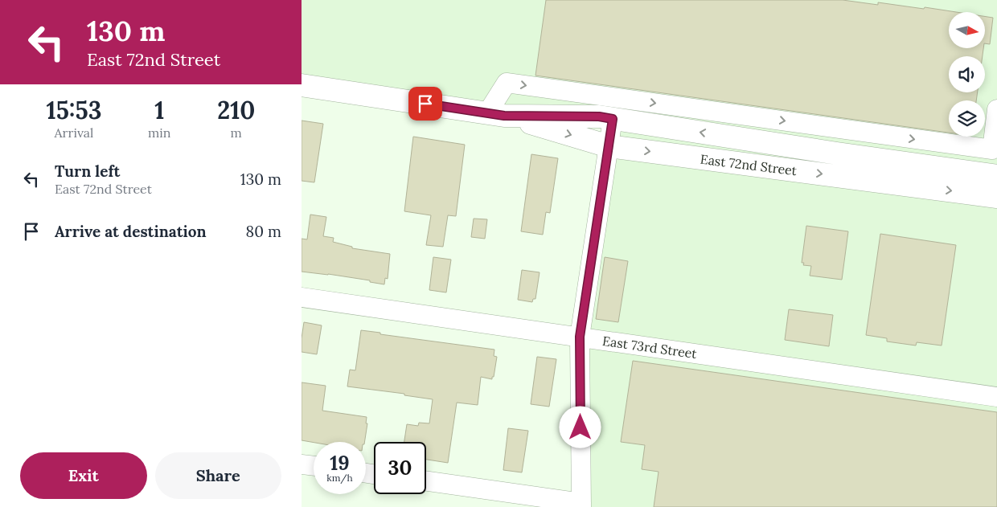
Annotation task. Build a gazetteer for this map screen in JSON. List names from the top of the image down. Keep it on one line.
{"streets":{"main road":["East 72nd Street"],"street":["East 73rd Street"]},"north":"right","page":{"turn":["130 m","East 72nd Street"],"eta":["15:53","Arrival","1","min","210","m"],"list":[{"name":"Turn left","note":"East 72nd Street","value":"130 m"},{"name":"Arrive at destination","value":"80 m"}],"speed":"19 km/h","limit":"30","buttons":["Exit","Share"]}}
